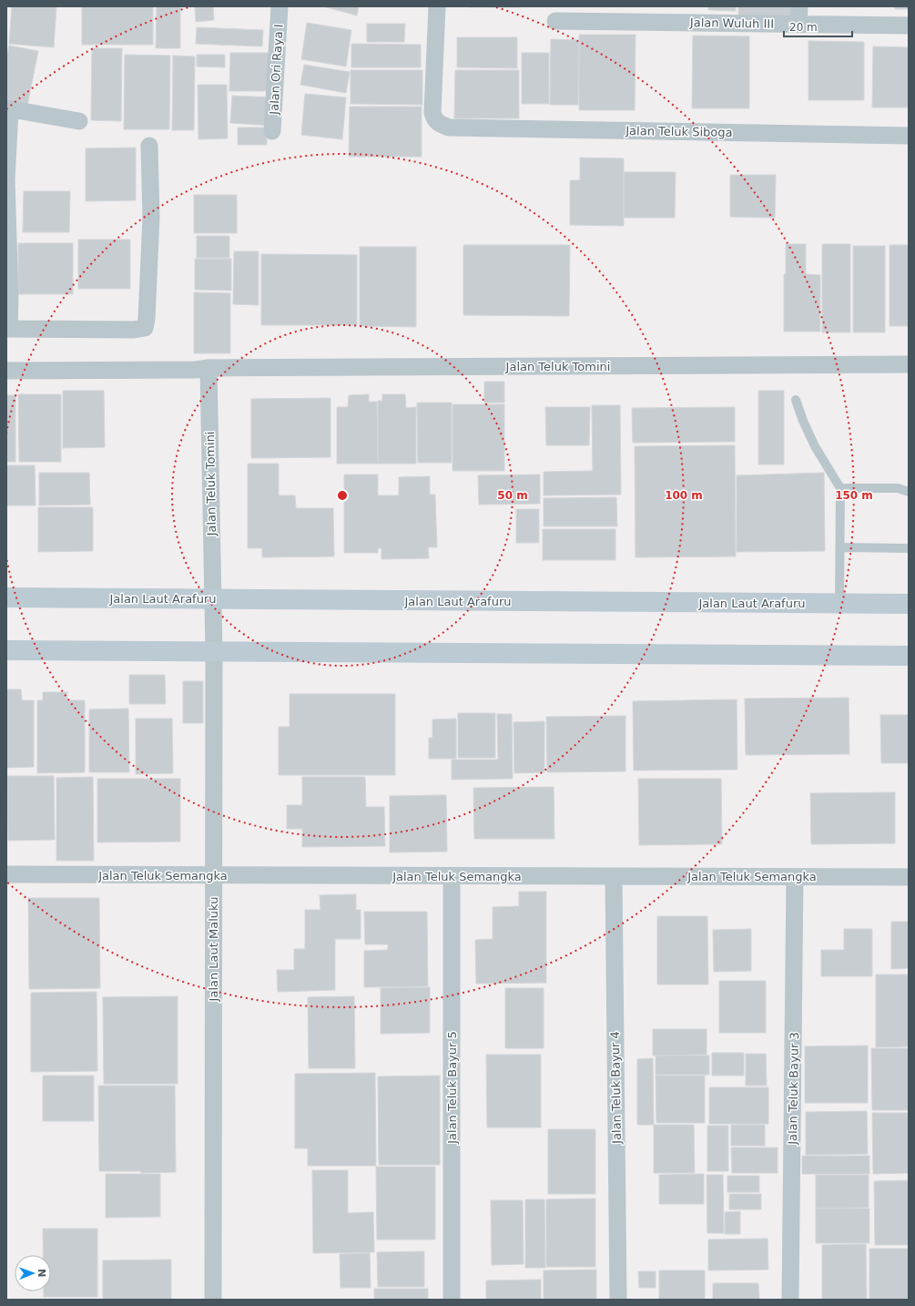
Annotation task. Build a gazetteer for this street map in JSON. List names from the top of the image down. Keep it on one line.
{"streets":{"street":["Jalan Wuluh III","Jalan Ori Raya I","Jalan Teluk Siboga","Jalan Teluk Tomini","Jalan Laut Arafuru","Jalan Teluk Semangka","Jalan Laut Maluku","Jalan Teluk Bayur 5","Jalan Teluk Bayur 4","Jalan Teluk Bayur 3"]},"crossings":[["Jalan Teluk Tomini","Jalan Laut Arafuru"],["Jalan Teluk Tomini","Jalan Laut Maluku"],["Jalan Laut Arafuru","Jalan Laut Maluku"],["Jalan Teluk Semangka","Jalan Laut Maluku"],["Jalan Teluk Semangka","Jalan Teluk Bayur 5"],["Jalan Teluk Semangka","Jalan Teluk Bayur 4"],["Jalan Teluk Semangka","Jalan Teluk Bayur 3"]],"scale_bar":"20 m","north":"right","rings":["50 m","100 m","150 m"]}
